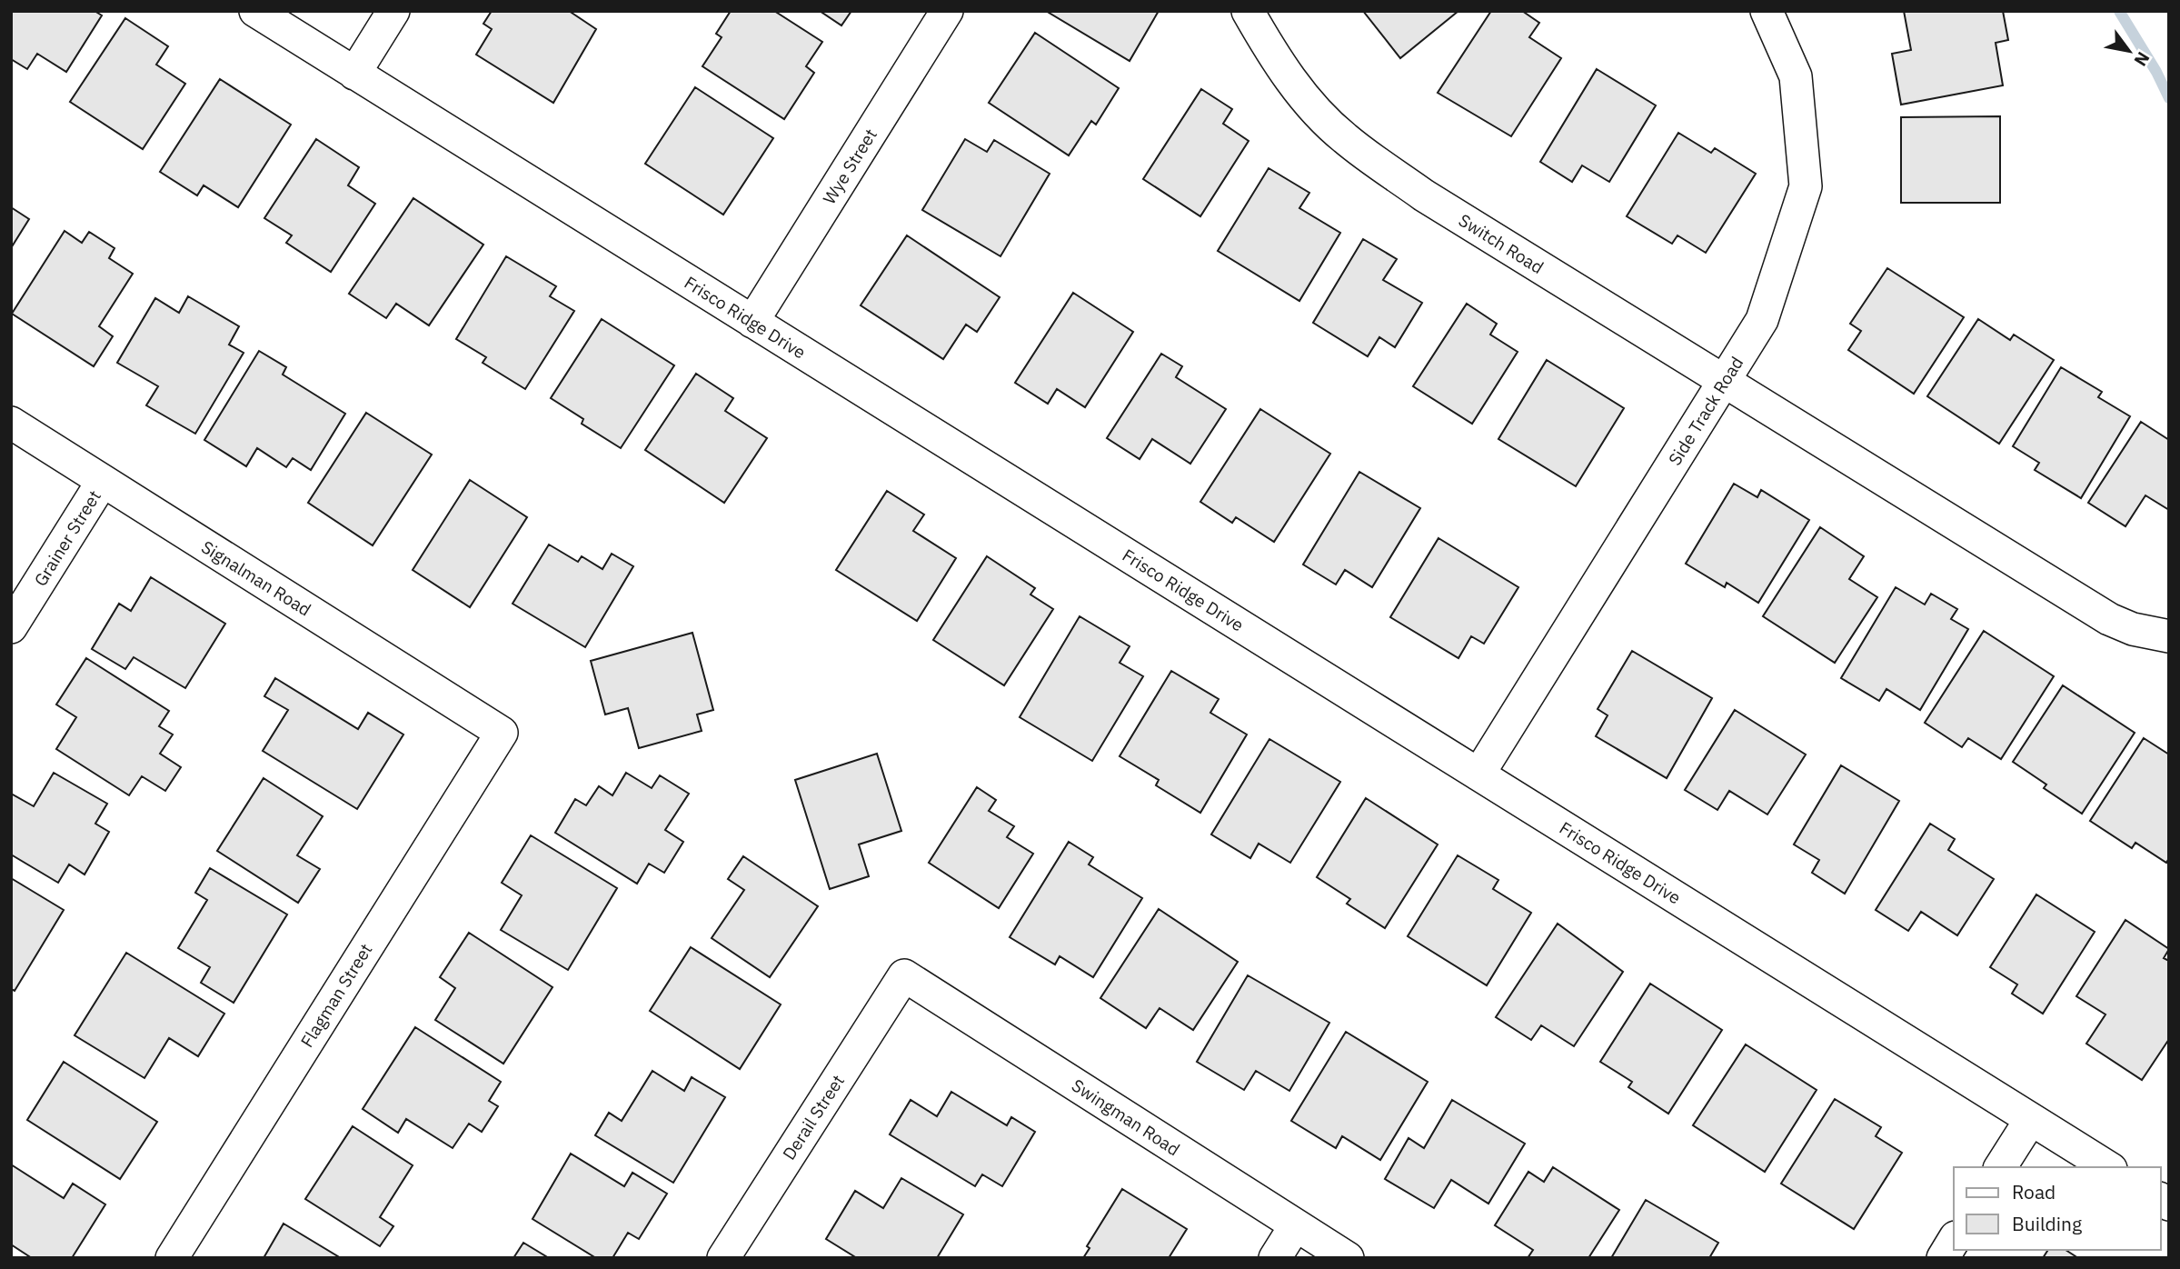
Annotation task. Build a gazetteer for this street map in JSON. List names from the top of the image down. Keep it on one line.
{"streets":{"street":["Wye Street","Switch Road","Frisco Ridge Drive","Side Track Road","Grainer Street","Signalman Road","Flagman Street","Derail Street","Swingman Road"]},"crossings":[["Wye Street","Frisco Ridge Drive"],["Switch Road","Side Track Road"],["Frisco Ridge Drive","Side Track Road"],["Grainer Street","Signalman Road"],["Signalman Road","Flagman Street"],["Derail Street","Swingman Road"]],"legend":["Road","Building"],"north":"bottom right"}
